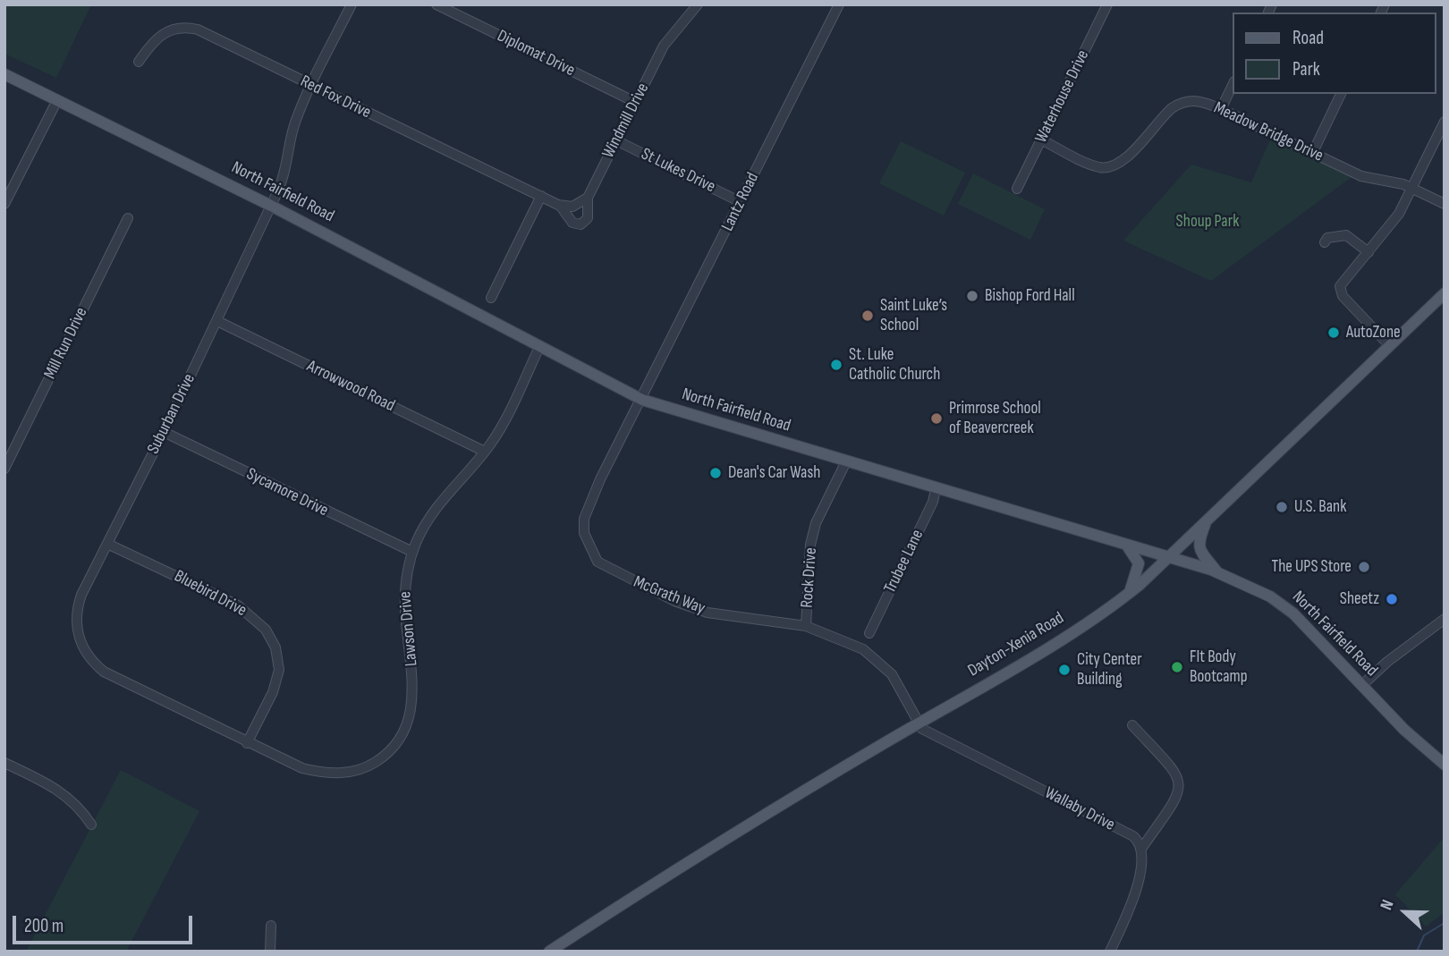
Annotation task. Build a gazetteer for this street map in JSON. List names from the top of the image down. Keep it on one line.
{"streets":{"main road":["North Fairfield Road","Dayton-Xenia Road"],"street":["Diplomat Drive","Waterhouse Drive","Red Fox Drive","Windmill Drive","Meadow Bridge Drive","St Lukes Drive","Lantz Road","Mill Run Drive","Arrowwood Road","Suburban Drive","Sycamore Drive","Trubee Lane","Rock Drive","Bluebird Drive","McGrath Way","Lawson Drive","Wallaby Drive"]},"crossings":[["Diplomat Drive","Windmill Drive"],["Waterhouse Drive","Meadow Bridge Drive"],["Red Fox Drive","Suburban Drive"],["Windmill Drive","St Lukes Drive"],["St Lukes Drive","Lantz Road"],["North Fairfield Road","Lantz Road"],["North Fairfield Road","Suburban Drive"],["North Fairfield Road","Trubee Lane"],["North Fairfield Road","Rock Drive"],["North Fairfield Road","McGrath Way"],["North Fairfield Road","Lawson Drive"],["North Fairfield Road","Dayton-Xenia Road"],["Lantz Road","McGrath Way"],["Arrowwood Road","Suburban Drive"],["Arrowwood Road","Lawson Drive"],["Suburban Drive","Sycamore Drive"],["Suburban Drive","Bluebird Drive"],["Suburban Drive","Lawson Drive"],["Sycamore Drive","Lawson Drive"],["Rock Drive","McGrath Way"],["Bluebird Drive","Lawson Drive"],["McGrath Way","Dayton-Xenia Road"],["McGrath Way","Wallaby Drive"],["Dayton-Xenia Road","Wallaby Drive"]],"parks":["Shoup Park"],"places":["Bishop Ford Hall","Saint Luke’s School","AutoZone","St. Luke Catholic Church","Primrose School of Beavercreek","Dean's Car Wash","U.S. Bank","The UPS Store","Sheetz","FIt Body Bootcamp","City Center Building"],"legend":["Road","Park"],"scale_bar":"200 m","north":"left"}
